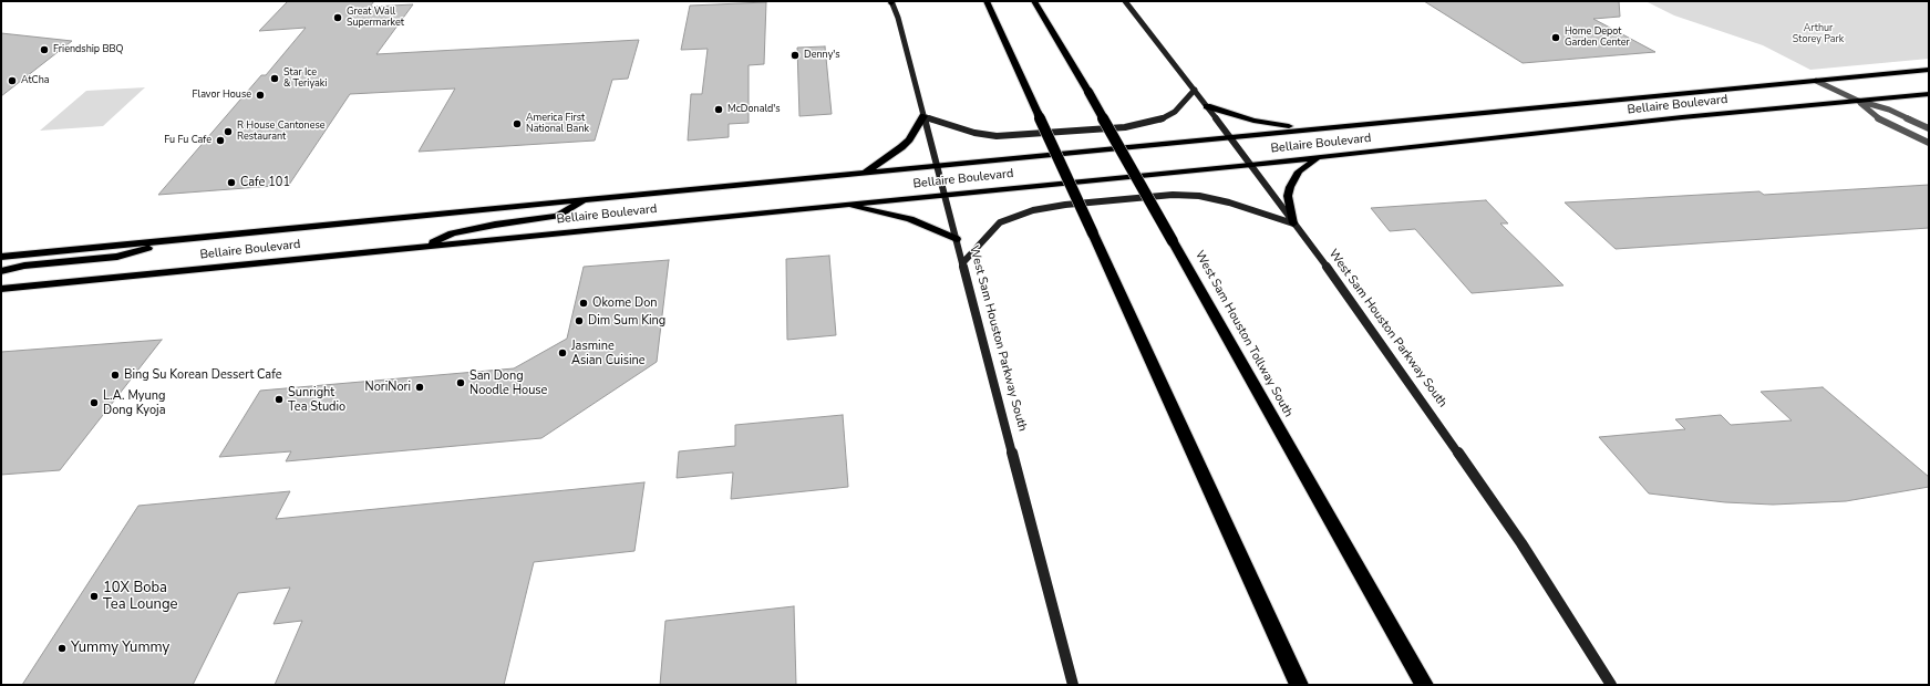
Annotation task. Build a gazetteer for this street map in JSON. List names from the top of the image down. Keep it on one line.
{"streets":{"highway":["West Sam Houston Tollway South"],"main road":["Bellaire Boulevard","West Sam Houston Parkway South"]},"crossings":[["Bellaire Boulevard","West Sam Houston Parkway South"]],"parks":["Arthur Storey Park"],"places":["Great Wall Supermarket","Home Depot Garden Center","Friendship BBQ","Denny's","Star Ice & Teriyaki","AtCha","Flavor House","McDonald's","America First National Bank","R House Cantonese Restaurant","Fu Fu Cafe","Cafe 101","Okome Don","Dim Sum King","Jasmine Asian Cuisine","Bing Su Korean Dessert Cafe","San Dong Noodle House","NoriNori","Sunright Tea Studio","L.A. Myung Dong Kyoja","10X Boba Tea Lounge","Yummy Yummy"]}
